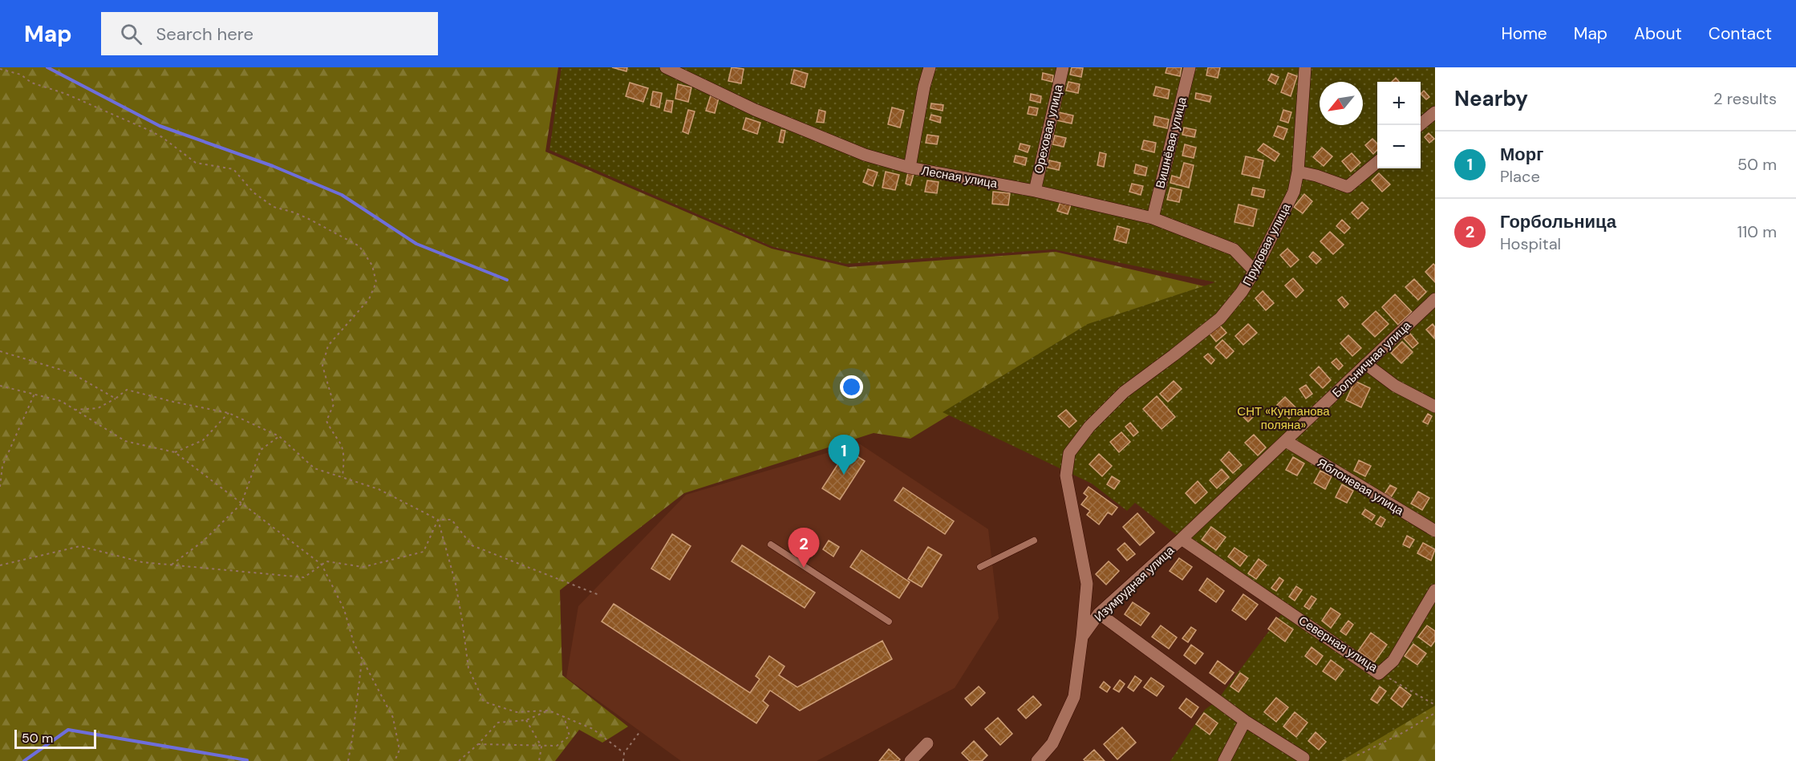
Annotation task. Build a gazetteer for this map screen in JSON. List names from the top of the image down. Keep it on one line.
{"streets":{"street":["Ореховая улица","Вишнёвая улица","Лесная улица","Прудовая улица","Больничная улица","Яблоневая улица","Изумрудная улица","Северная улица"]},"crossings":[["Ореховая улица","Лесная улица"],["Вишнёвая улица","Лесная улица"],["Лесная улица","Прудовая улица"],["Прудовая улица","Изумрудная улица"],["Больничная улица","Яблоневая улица"],["Больничная улица","Изумрудная улица"],["Больничная улица","Северная улица"],["Изумрудная улица","Северная улица"]],"parks":["СНТ «Кунпанова поляна»"],"scale_bar":"50 m","north":"bottom left","page":{"header":"Map","search":"Search here","nav":["Home","Map","About","Contact"],"heading":["Nearby","2 results"],"map_buttons":["+","−"],"list":[{"mark":"1","name":"Морг","note":"Place","value":"50 m"},{"mark":"2","name":"Горбольница","note":"Hospital","value":"110 m"}],"pins":["1","2"],"scale":"50 m"}}
